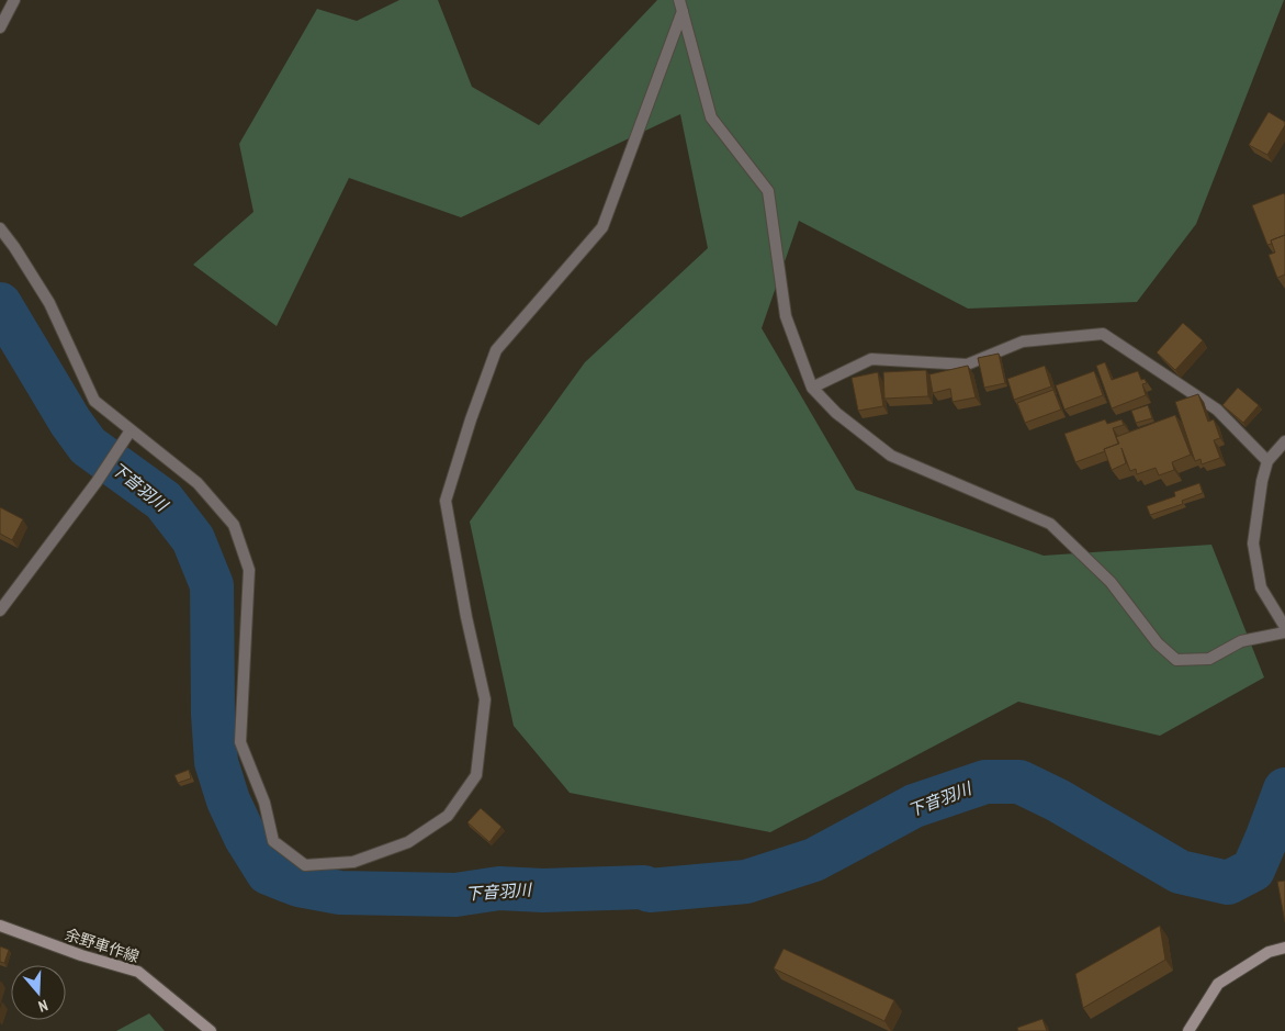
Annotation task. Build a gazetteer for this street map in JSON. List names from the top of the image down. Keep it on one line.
{"streets":{"main road":["余野車作線"]},"water":["下音羽川"],"north":"bottom"}
